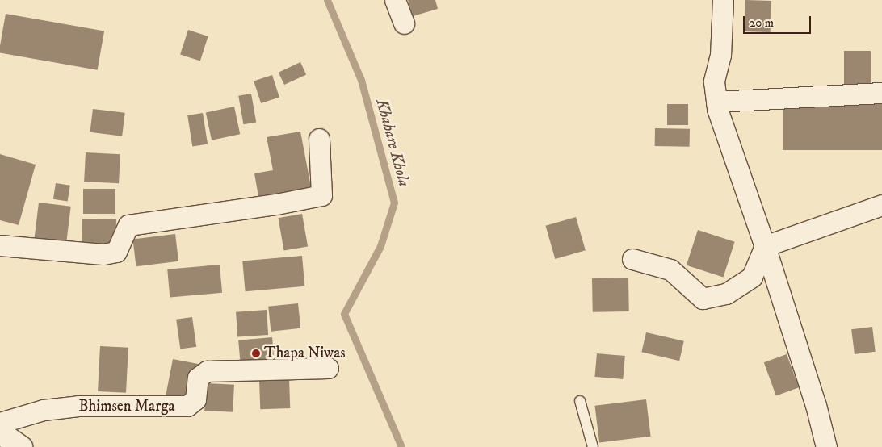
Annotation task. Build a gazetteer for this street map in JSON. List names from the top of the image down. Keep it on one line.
{"streets":{"street":["Bhimsen Marga"]},"water":["Khahare Khola"],"places":["Thapa Niwas"],"scale_bar":"20 m"}
